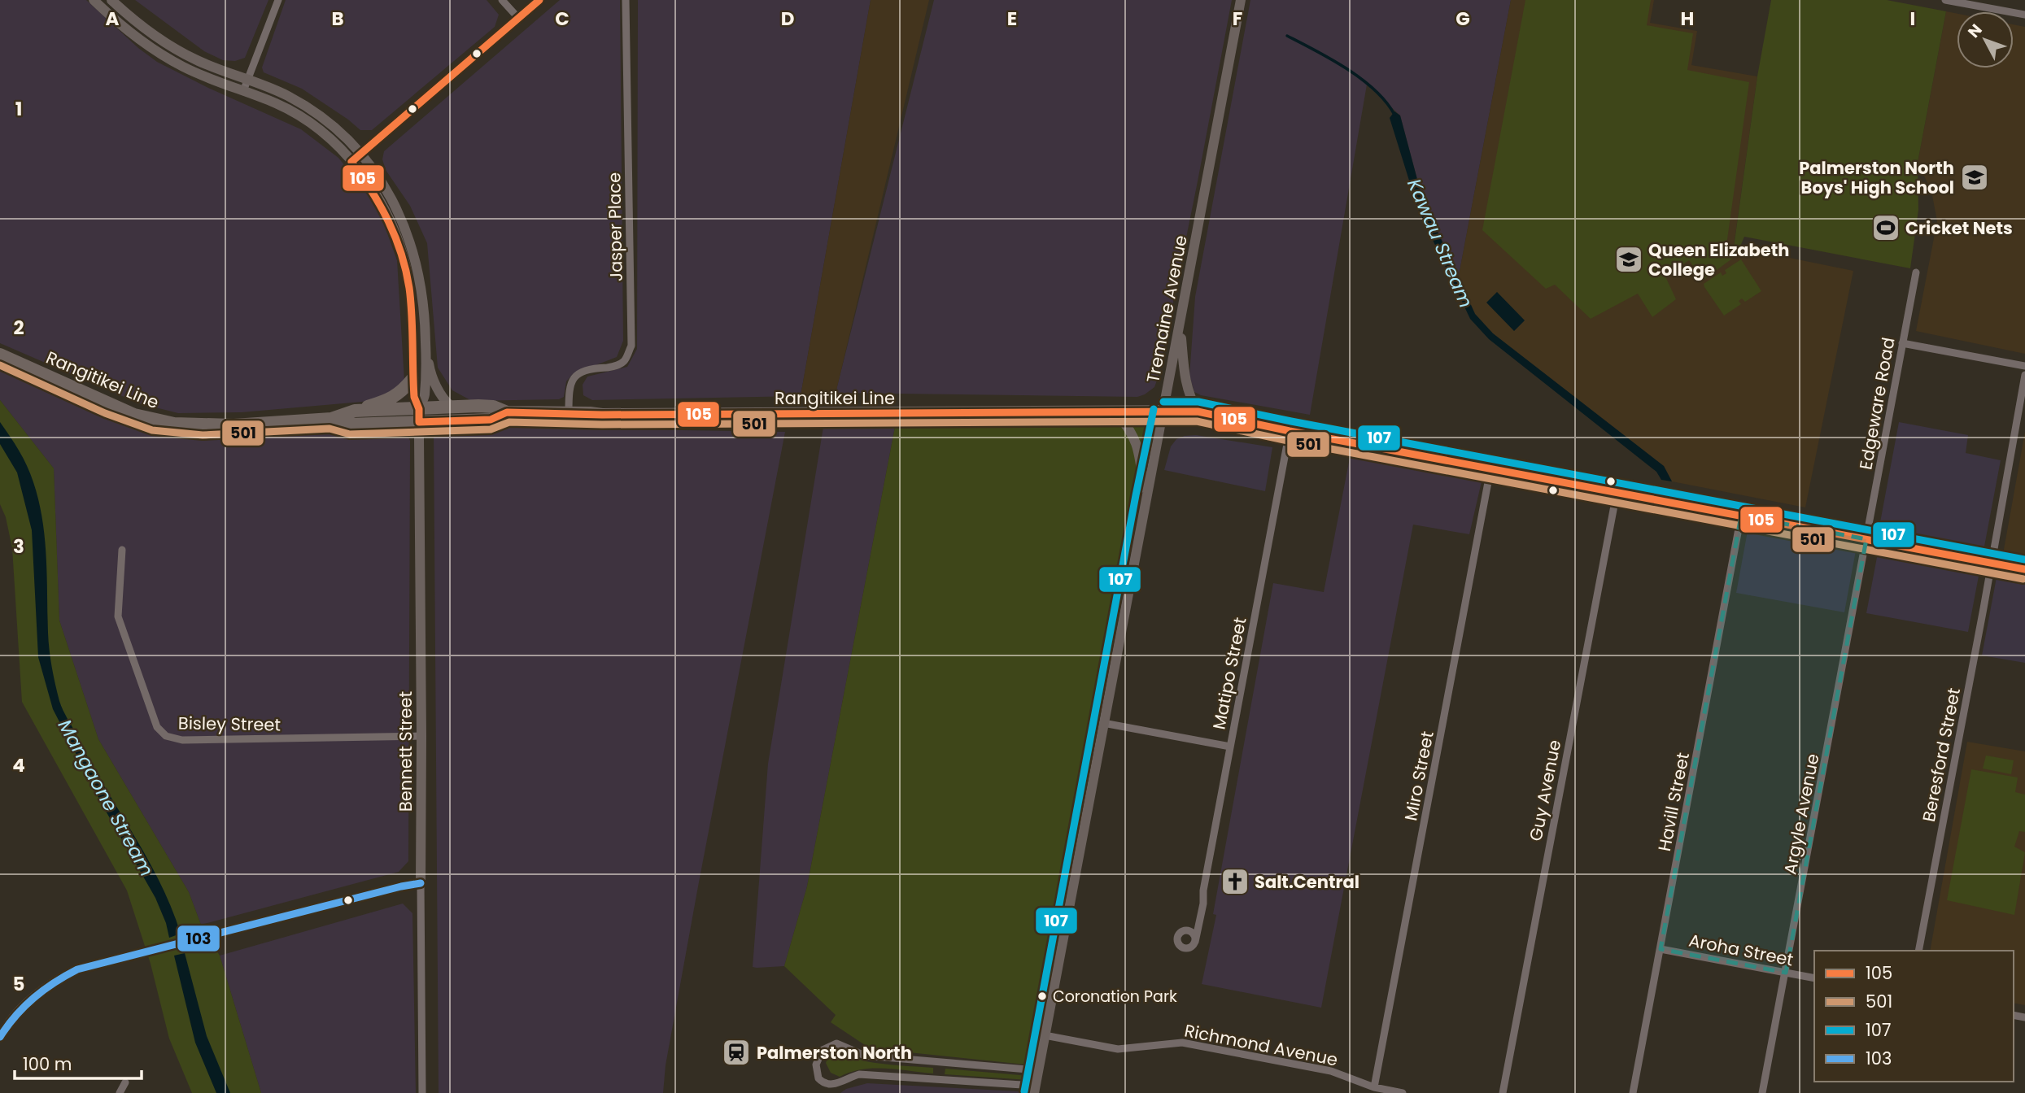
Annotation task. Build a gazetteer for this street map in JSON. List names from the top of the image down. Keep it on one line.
{"streets":{"highway":["Rangitikei Line"],"main road":["Tremaine Avenue","Bennett Street"],"street":["Jasper Place","Edgeware Road","Matipo Street","Bisley Street","Beresford Street","Miro Street","Guy Avenue","Havill Street","Argyle Avenue","Aroha Street","Richmond Avenue"]},"crossings":[["Jasper Place","Rangitikei Line"],["Tremaine Avenue","Rangitikei Line"],["Tremaine Avenue","Richmond Avenue"],["Rangitikei Line","Edgeware Road"],["Rangitikei Line","Matipo Street"],["Rangitikei Line","Bennett Street"],["Rangitikei Line","Beresford Street"],["Rangitikei Line","Miro Street"],["Rangitikei Line","Guy Avenue"],["Rangitikei Line","Havill Street"],["Rangitikei Line","Argyle Avenue"],["Edgeware Road","Argyle Avenue"],["Bisley Street","Bennett Street"],["Miro Street","Richmond Avenue"],["Havill Street","Aroha Street"],["Argyle Avenue","Aroha Street"]],"water":["Kawau Stream","Mangaone Stream"],"places":{"school or university":["Palmerston North Boys' High School","Queen Elizabeth College"],"sports":["Cricket Nets"],"church":["Salt.Central"],"other":["Coronation Park"],"station":["Palmerston North"]},"lines":["transit line 105","transit line 501","transit line 107","transit line 103"],"legend":["105","501","107","103"],"scale_bar":"100 m","north":"top left","grid":{"columns":["A","B","C","D","E","F","G","H","I"],"rows":["1","2","3","4","5"]}}
